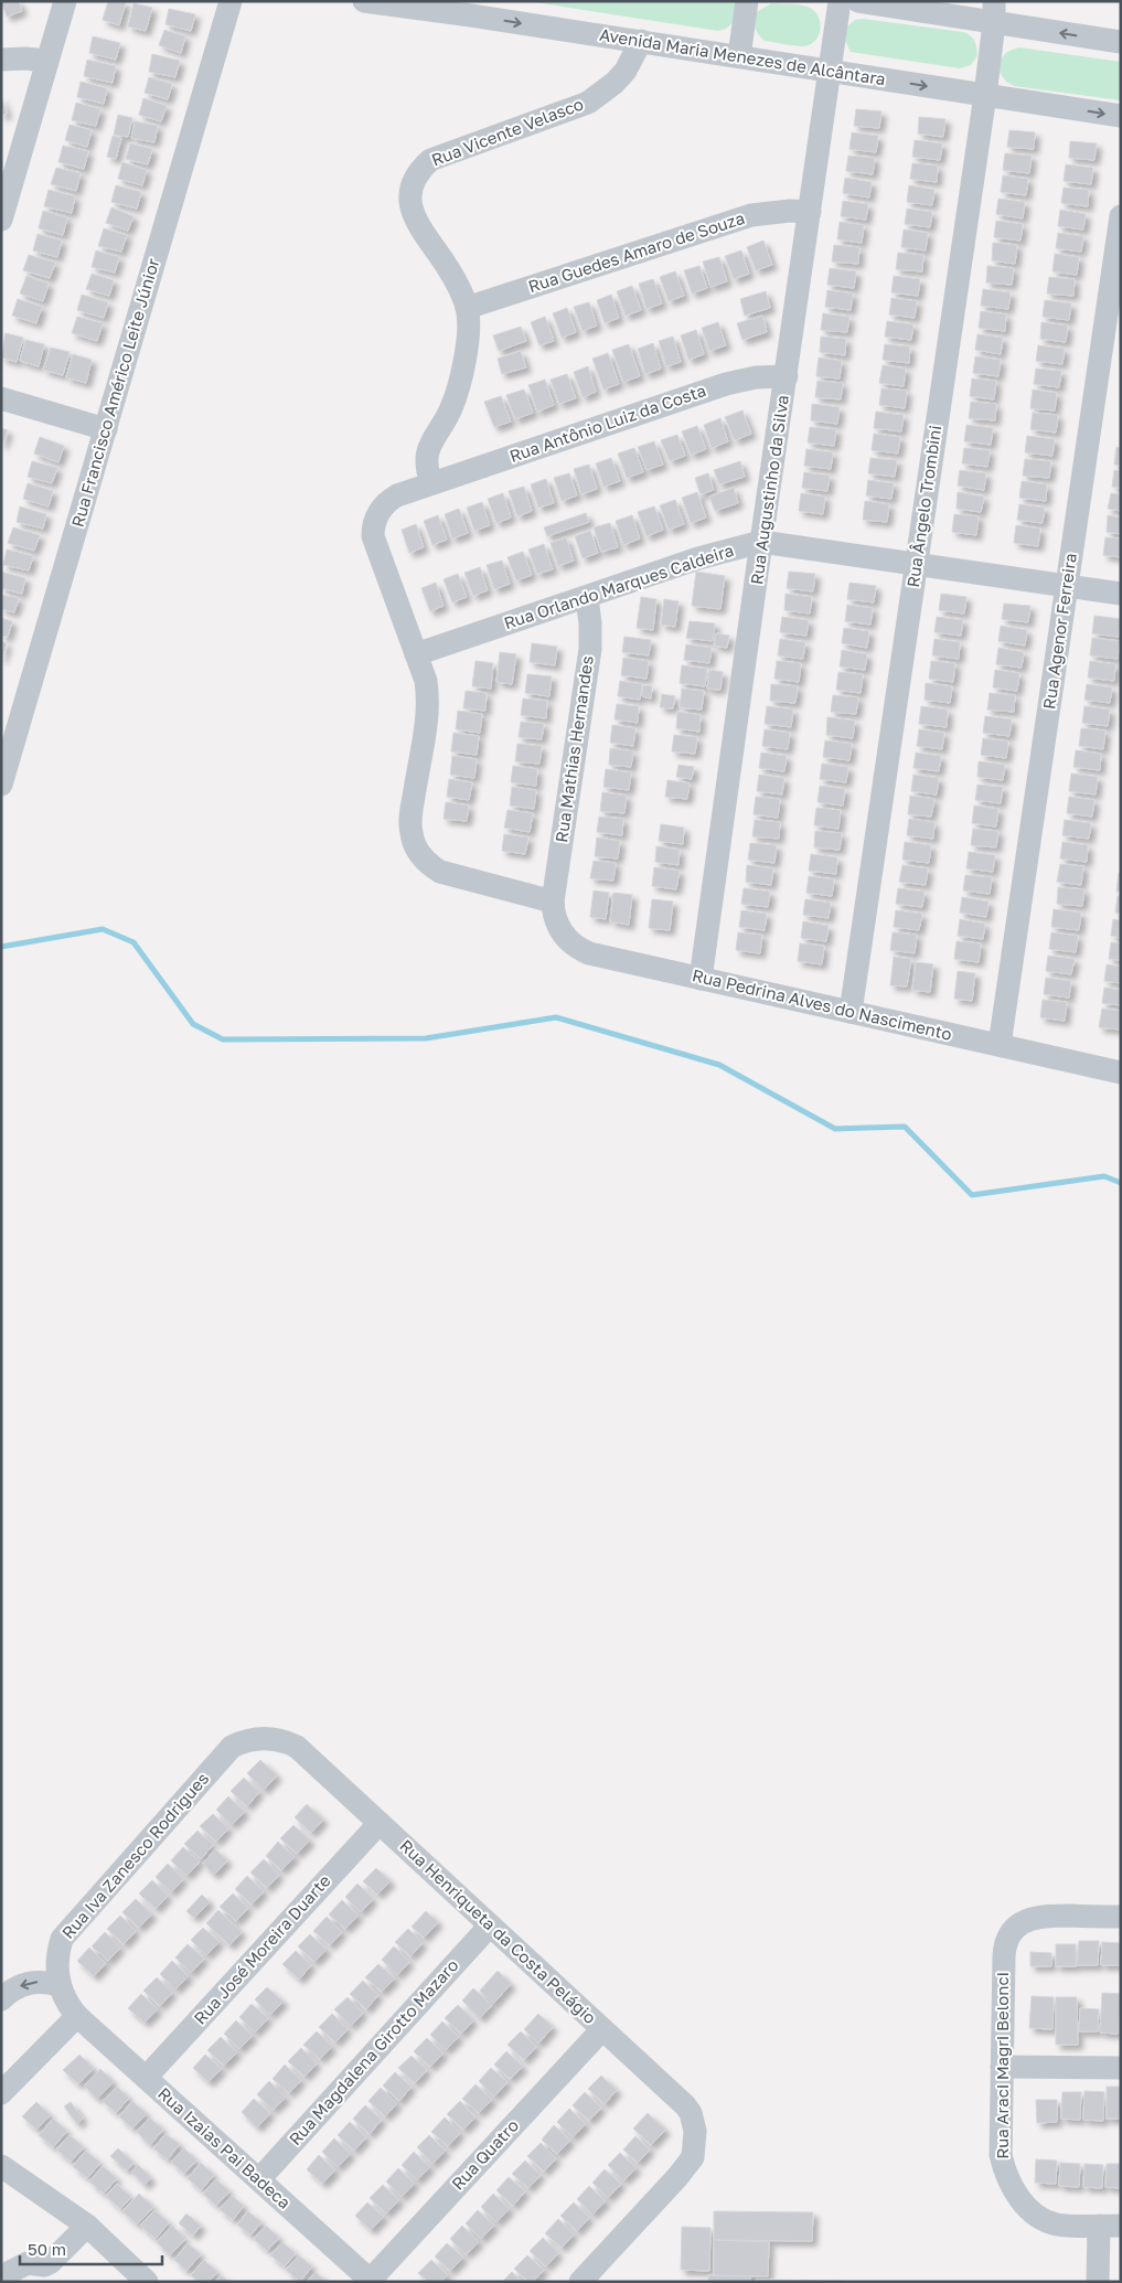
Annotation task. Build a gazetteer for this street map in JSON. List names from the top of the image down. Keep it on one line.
{"streets":{"street":["Avenida Maria Menezes de Alcântara","Rua Vicente Velasco","Rua Guedes Amaro de Souza","Rua Francisco Américo Leite Júnior","Rua Antônio Luiz da Costa","Rua Augustinho da Silva","Rua Ângelo Trombini","Rua Orlando Marques Caldeira","Rua Agenor Ferreira","Rua Mathias Hernandes","Rua Pedrina Alves do Nascimento","Rua Iva Zanesco Rodrigues","Rua Henriqueta da Costa Pelágio","Rua José Moreira Duarte","Rua Magdalena Girotto Mazaro","Rua Araci Magri Belonci","Rua Izaias Pai Badeca","Rua Quatro"]},"crossings":[["Avenida Maria Menezes de Alcântara","Rua Vicente Velasco"],["Avenida Maria Menezes de Alcântara","Rua Augustinho da Silva"],["Avenida Maria Menezes de Alcântara","Rua Ângelo Trombini"],["Rua Vicente Velasco","Rua Guedes Amaro de Souza"],["Rua Vicente Velasco","Rua Antônio Luiz da Costa"],["Rua Guedes Amaro de Souza","Rua Augustinho da Silva"],["Rua Antônio Luiz da Costa","Rua Augustinho da Silva"],["Rua Augustinho da Silva","Rua Orlando Marques Caldeira"],["Rua Augustinho da Silva","Rua Pedrina Alves do Nascimento"],["Rua Ângelo Trombini","Rua Orlando Marques Caldeira"],["Rua Ângelo Trombini","Rua Pedrina Alves do Nascimento"],["Rua Orlando Marques Caldeira","Rua Agenor Ferreira"],["Rua Orlando Marques Caldeira","Rua Mathias Hernandes"],["Rua Agenor Ferreira","Rua Pedrina Alves do Nascimento"],["Rua Mathias Hernandes","Rua Pedrina Alves do Nascimento"],["Rua Iva Zanesco Rodrigues","Rua Henriqueta da Costa Pelágio"],["Rua Iva Zanesco Rodrigues","Rua Izaias Pai Badeca"],["Rua Henriqueta da Costa Pelágio","Rua José Moreira Duarte"],["Rua Henriqueta da Costa Pelágio","Rua Magdalena Girotto Mazaro"],["Rua Henriqueta da Costa Pelágio","Rua Quatro"],["Rua José Moreira Duarte","Rua Izaias Pai Badeca"],["Rua Magdalena Girotto Mazaro","Rua Izaias Pai Badeca"],["Rua Izaias Pai Badeca","Rua Quatro"]],"scale_bar":"50 m"}
